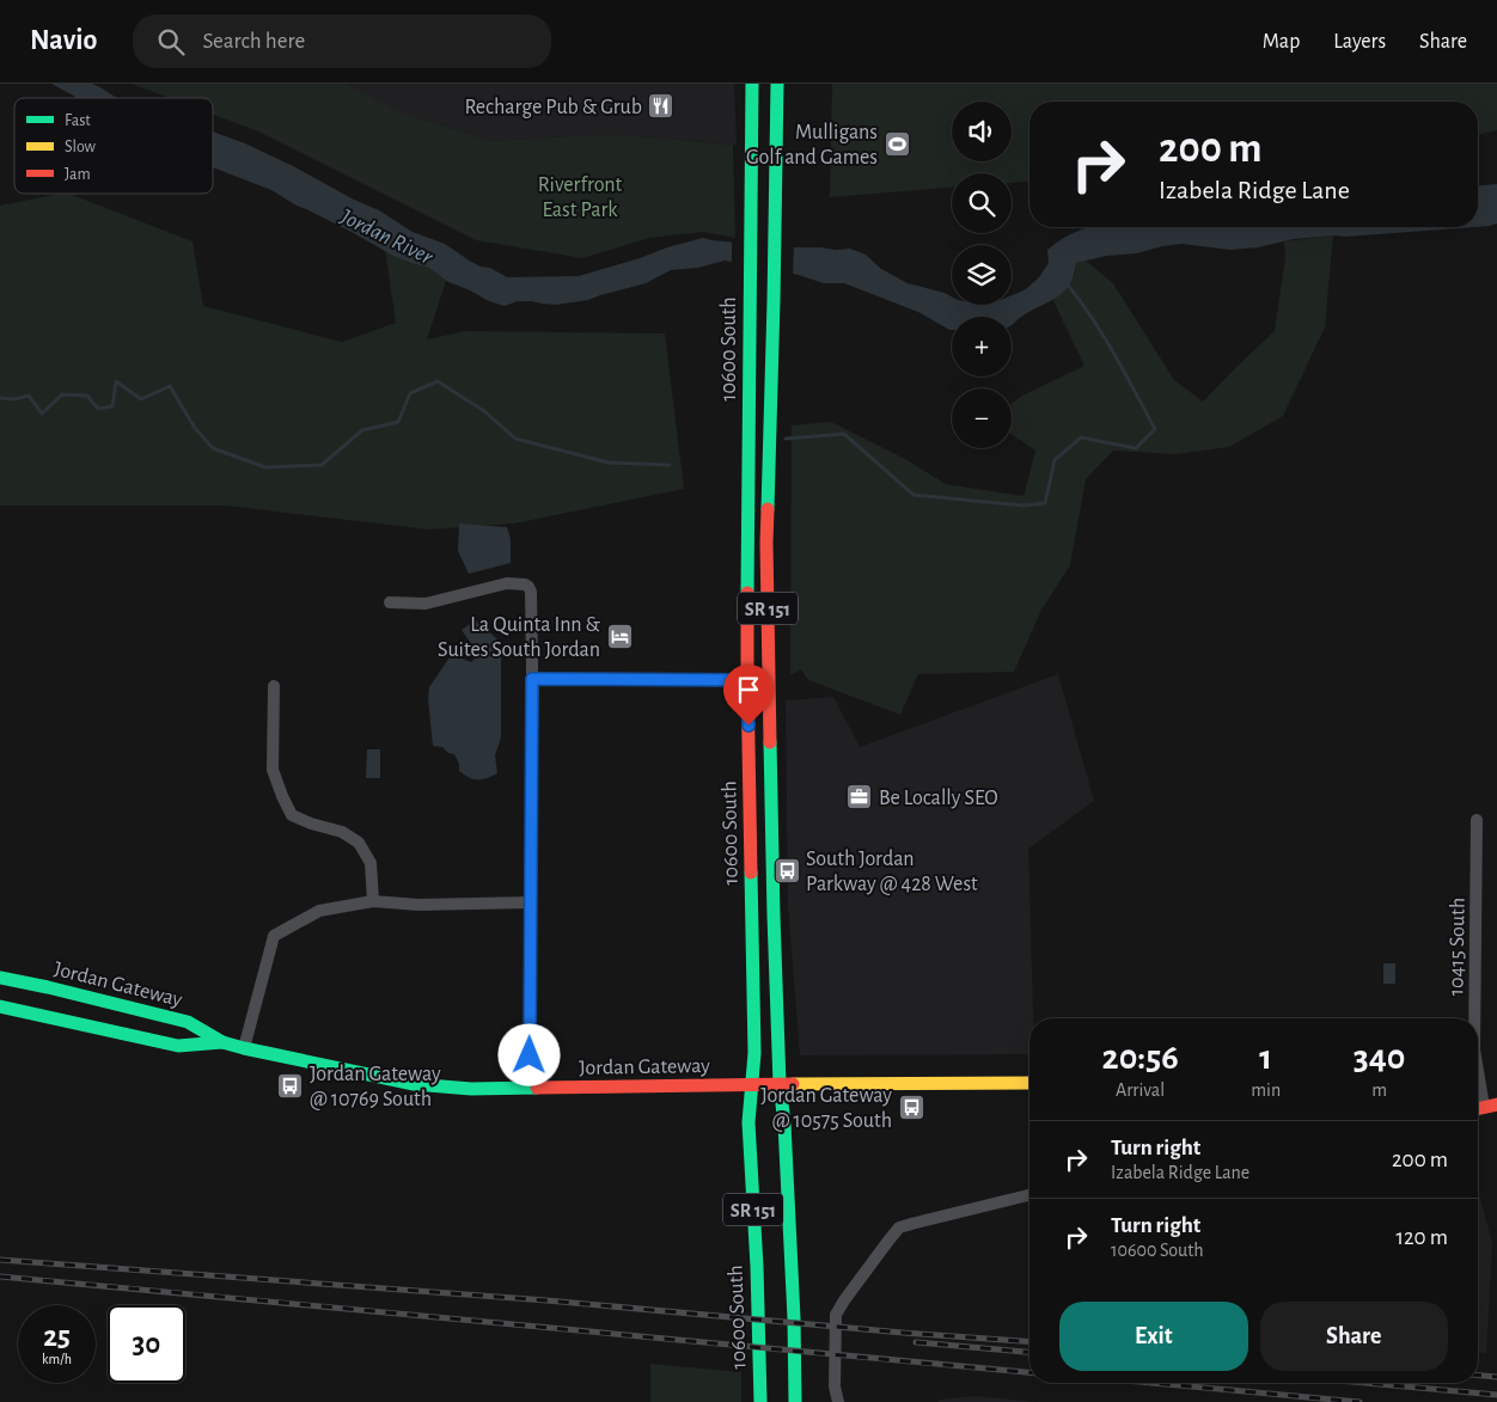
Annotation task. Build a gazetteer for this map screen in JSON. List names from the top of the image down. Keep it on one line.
{"streets":{"main road":["10600 South","SR 151","Jordan Gateway"],"street":["10415 South"]},"crossings":[["10600 South","Jordan Gateway"]],"water":["Jordan River"],"parks":["Riverfront East Park"],"places":{"restaurant":["Recharge Pub & Grub"],"sports":["Mulligans Golf and Games"],"hotel":["La Quinta Inn & Suites South Jordan"],"office":["Be Locally SEO"],"bus stop":["South Jordan Parkway @ 428 West","Jordan Gateway @ 10769 South","Jordan Gateway @ 10575 South"]},"legend":["Fast","Slow","Jam"],"page":{"header":"Navio","search":"Search here","nav":["Map","Layers","Share"],"map_buttons":["+","−"],"turn":["200 m","Izabela Ridge Lane"],"eta":["20:56","Arrival","1","min","340","m"],"list":[{"name":"Turn right","note":"Izabela Ridge Lane","value":"200 m"},{"name":"Turn right","note":"10600 South","value":"120 m"}],"buttons":["Exit","Share"],"speed":"25 km/h","limit":"30"}}
